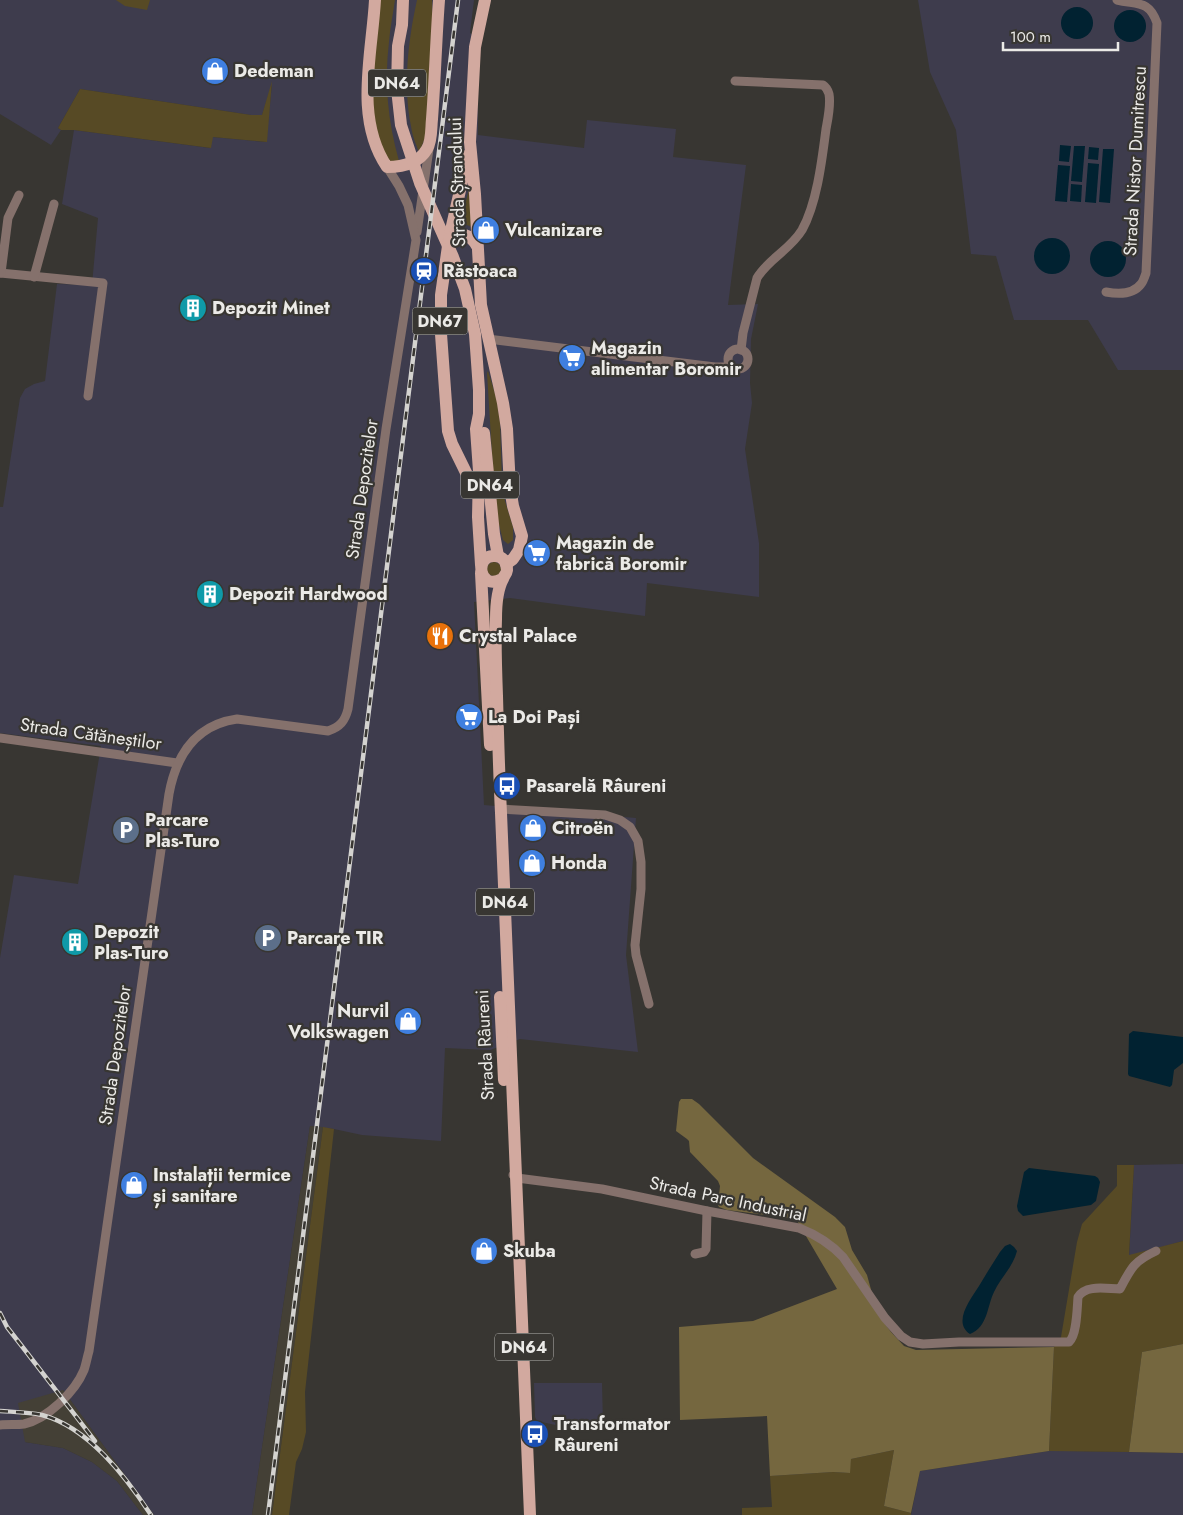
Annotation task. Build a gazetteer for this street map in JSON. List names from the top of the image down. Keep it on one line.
{"streets":{"main road":["DN64","Strada Ștrandului","DN67","Strada Râureni"],"street":["Strada Nistor Dumitrescu","Strada Depozitelor","Strada Cătăneștilor","Strada Parc Industrial"]},"crossings":[["DN64","Strada Ștrandului"],["DN64","DN67"],["DN64","Strada Râureni"],["Strada Ștrandului","DN67"],["Strada Ștrandului","Strada Râureni"],["DN67","Strada Râureni"],["Strada Depozitelor","Strada Cătăneștilor"],["Strada Râureni","Strada Parc Industrial"]],"places":{"shop":["Dedeman","Vulcanizare","Citroën","Honda","Nurvil Volkswagen","Instalații termice și sanitare","Skuba"],"station":["Răstoaca"],"building":["Depozit Minet","Depozit Hardwood","Depozit Plas-Turo"],"supermarket":["Magazin alimentar Boromir","Magazin de fabrică Boromir","La Doi Pași"],"restaurant":["Crystal Palace"],"bus stop":["Pasarelă Râureni","Transformator Râureni"],"parking":["Parcare Plas-Turo","Parcare TIR"]},"scale_bar":"100 m"}
